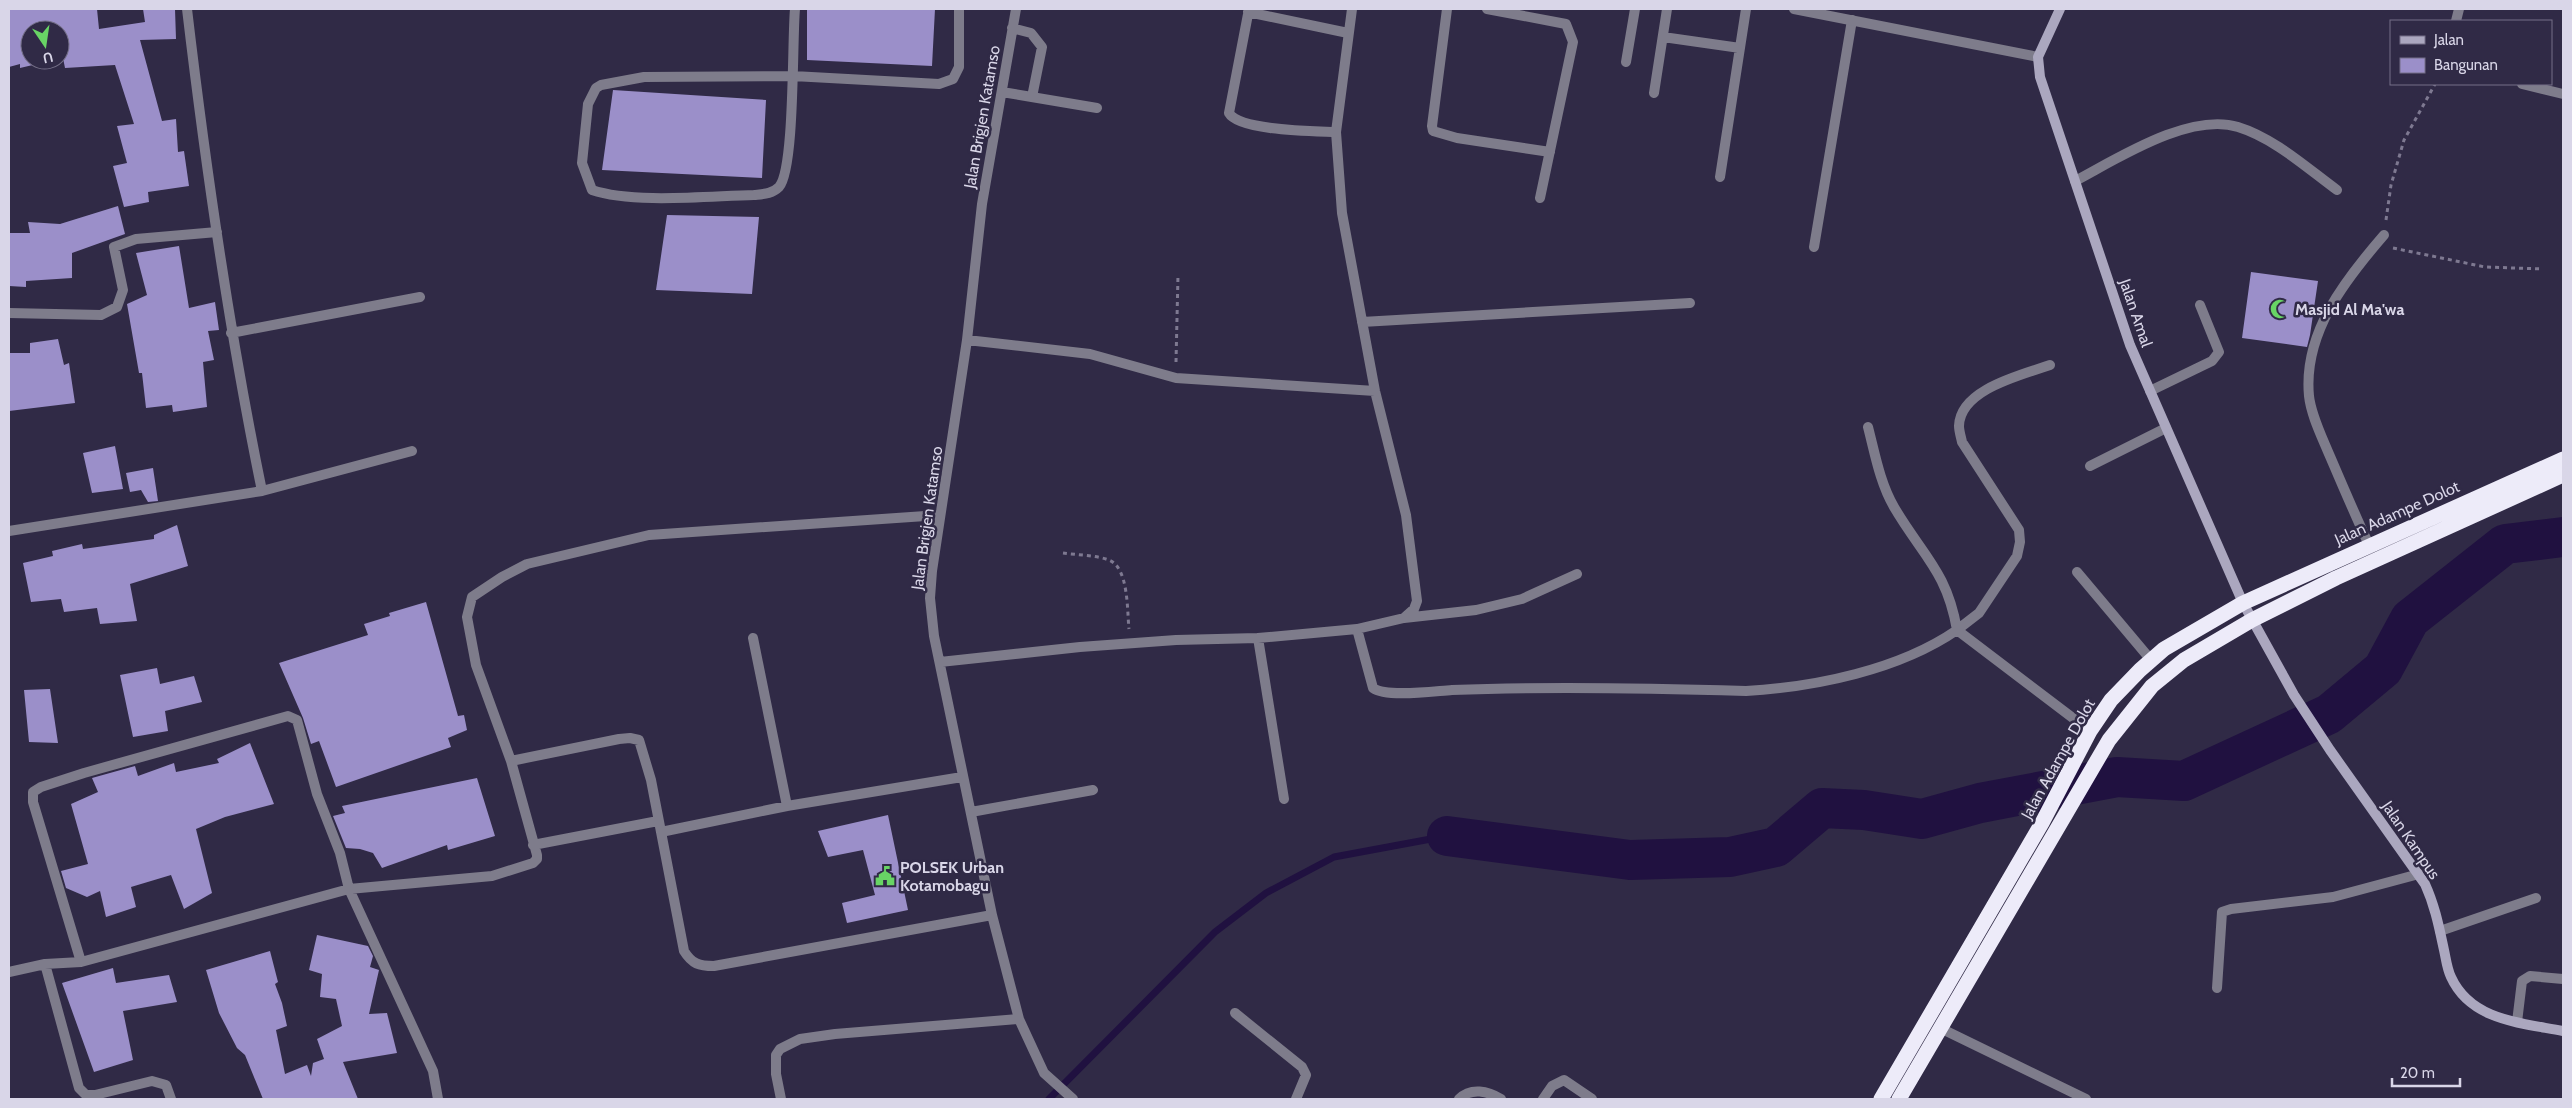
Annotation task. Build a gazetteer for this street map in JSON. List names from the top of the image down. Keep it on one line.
{"streets":{"highway":["Jalan Adampe Dolot"],"street":["Jalan Brigjen Katamso","Jalan Amal","Jalan Kampus"]},"crossings":[["Jalan Amal","Jalan Adampe Dolot"],["Jalan Amal","Jalan Kampus"],["Jalan Adampe Dolot","Jalan Kampus"]],"places":{"mosque":["Masjid Al Ma'wa"],"public building":["POLSEK Urban Kotamobagu"]},"legend":["Jalan","Bangunan"],"scale_bar":"20 m","north":"bottom"}
